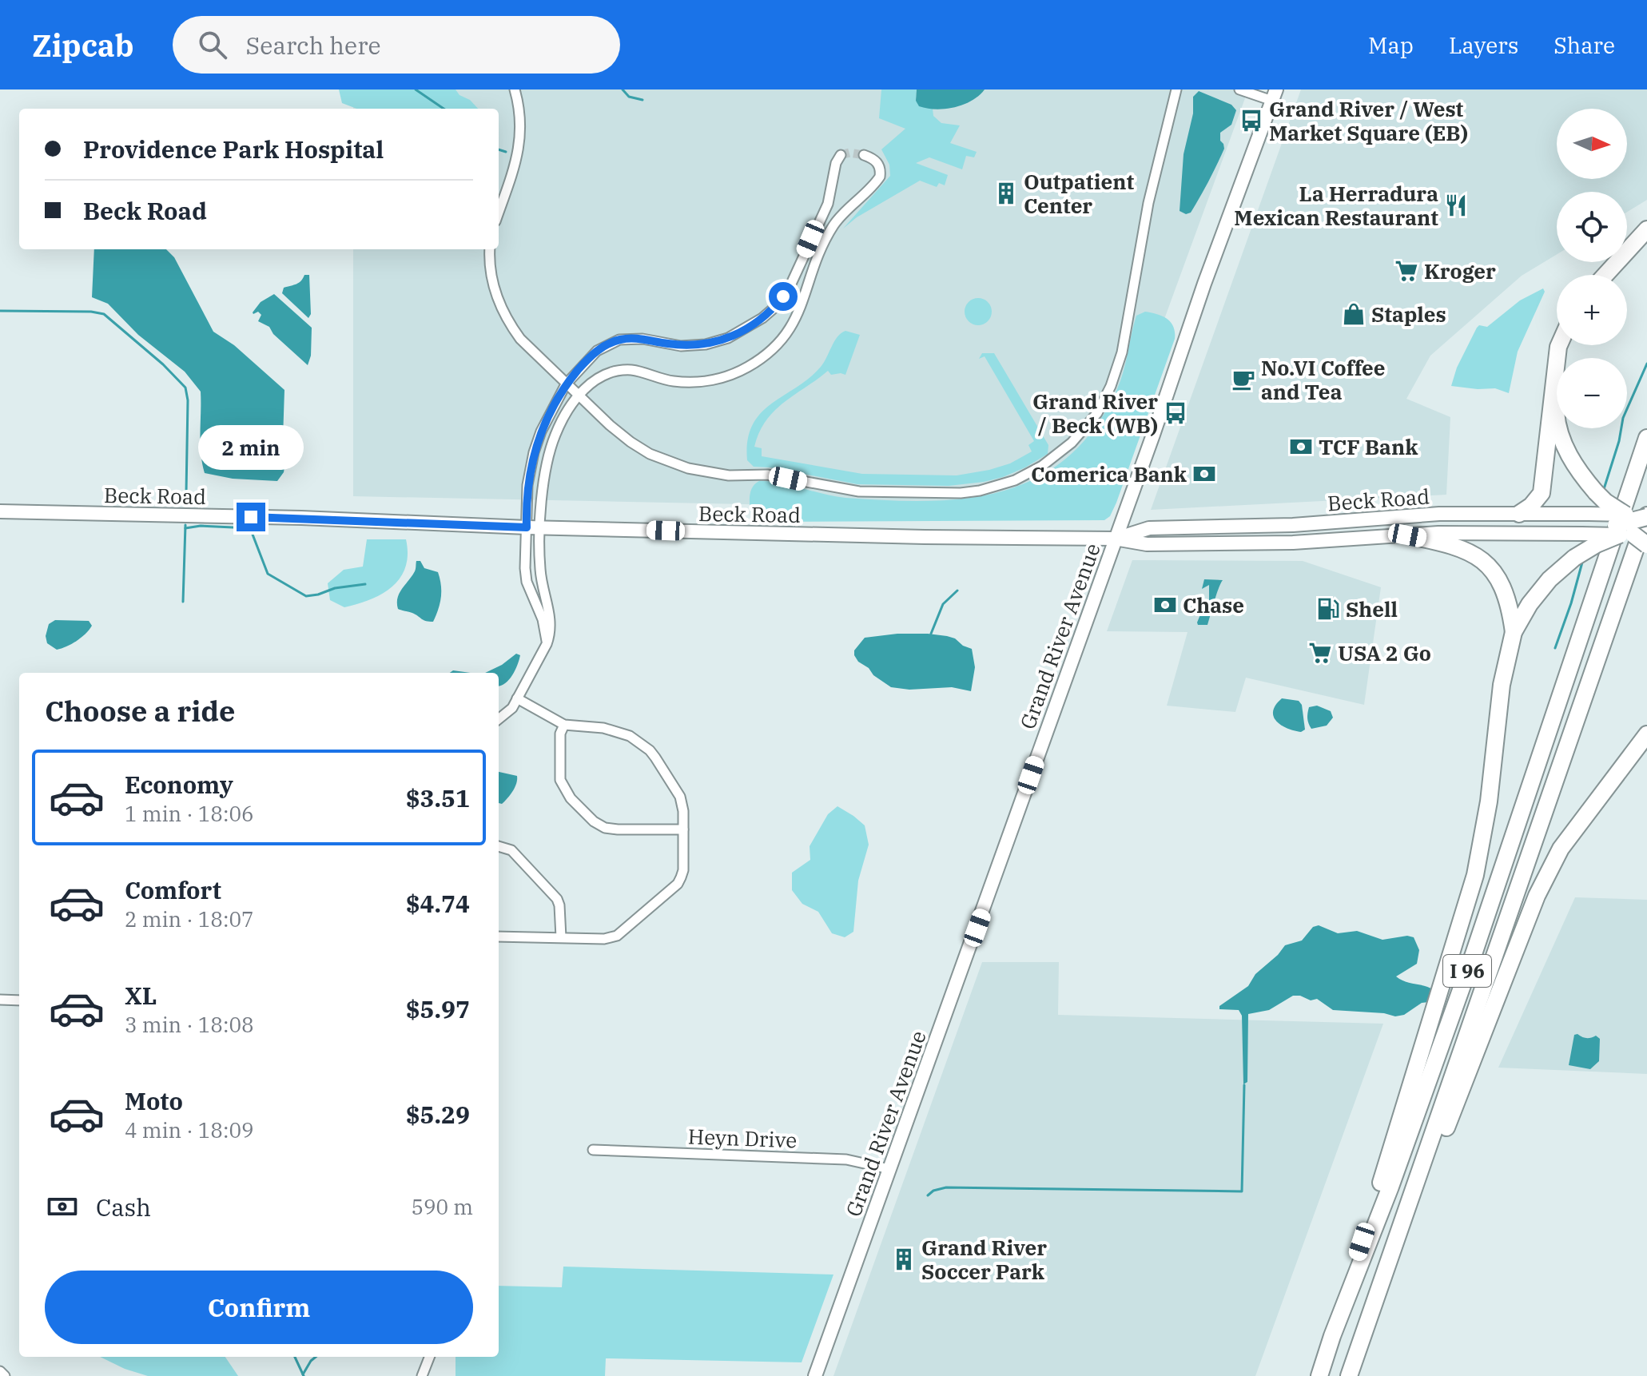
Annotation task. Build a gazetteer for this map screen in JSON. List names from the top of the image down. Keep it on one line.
{"streets":{"highway":["I 96"],"main road":["Beck Road","Grand River Avenue"],"street":["Heyn Drive"]},"crossings":[["Beck Road","Grand River Avenue"],["Grand River Avenue","Heyn Drive"]],"places":{"bus stop":["Grand River / West Market Square (EB)","Grand River / Beck (WB)"],"building":["Outpatient Center","Grand River Soccer Park"],"restaurant":["La Herradura Mexican Restaurant"],"supermarket":["Kroger","USA 2 Go"],"shop":["Staples"],"cafe":["No.VI Coffee and Tea"],"bank":["TCF Bank","Comerica Bank","Chase"],"fuel station":["Shell"]},"north":"right","page":{"header":"Zipcab","search":"Search here","nav":["Map","Layers","Share"],"map_buttons":["+","−"],"banner":["Providence Park Hospital","Beck Road"],"bubble":"2 min","heading":"Choose a ride","list":[{"name":"Economy","note":"1 min · 18:06","value":"$3.51"},{"name":"Comfort","note":"2 min · 18:07","value":"$4.74"},{"name":"XL","note":"3 min · 18:08","value":"$5.97"},{"name":"Moto","note":"4 min · 18:09","value":"$5.29"}],"pay":["Cash","590 m"],"buttons":"Confirm"}}
